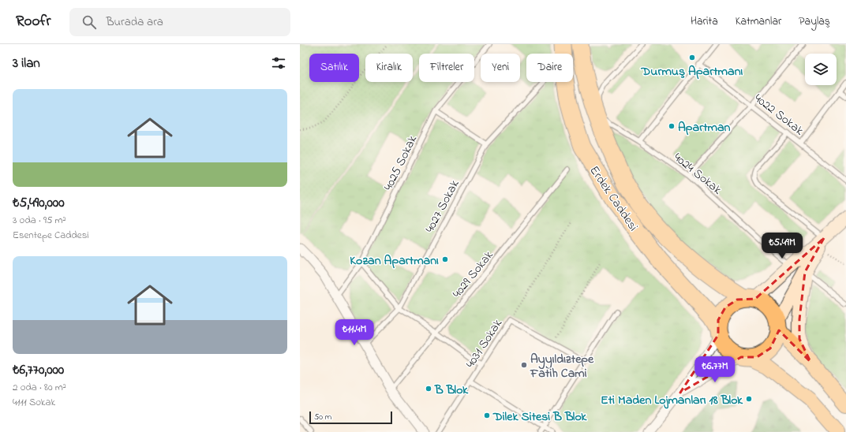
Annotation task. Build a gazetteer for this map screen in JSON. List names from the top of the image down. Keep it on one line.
{"streets":{"highway":["Erdek Caddesi"],"lane":["4022 Sokak","4025 Sokak","4024 Sokak","4027 Sokak","4029 Sokak","4031 Sokak"]},"places":["Durmuş Apartmanı","Apartman","Kozan Apartmanı","Ayyıldıztepe Fatih Cami","B Blok","Eti Maden Lojmanları 18 Blok","Dilek Sitesi B Blok"],"scale_bar":"50 m","page":{"header":"Roofr","search":"Burada ara","nav":["Harita","Katmanlar","Paylaş"],"heading":"3 ilan","chip":["Satılık","Kiralık","Filtreler","Yeni","Daire"],"list":[{"name":"₺5,490,000","note":"3 oda · 95 m² · Esentepe Caddesi"},{"name":"₺6,770,000","note":"2 oda · 80 m² · 4111 Sokak"}],"price":["₺5.49M","₺11.4M","₺6.77M"],"scale":"50 m"}}
